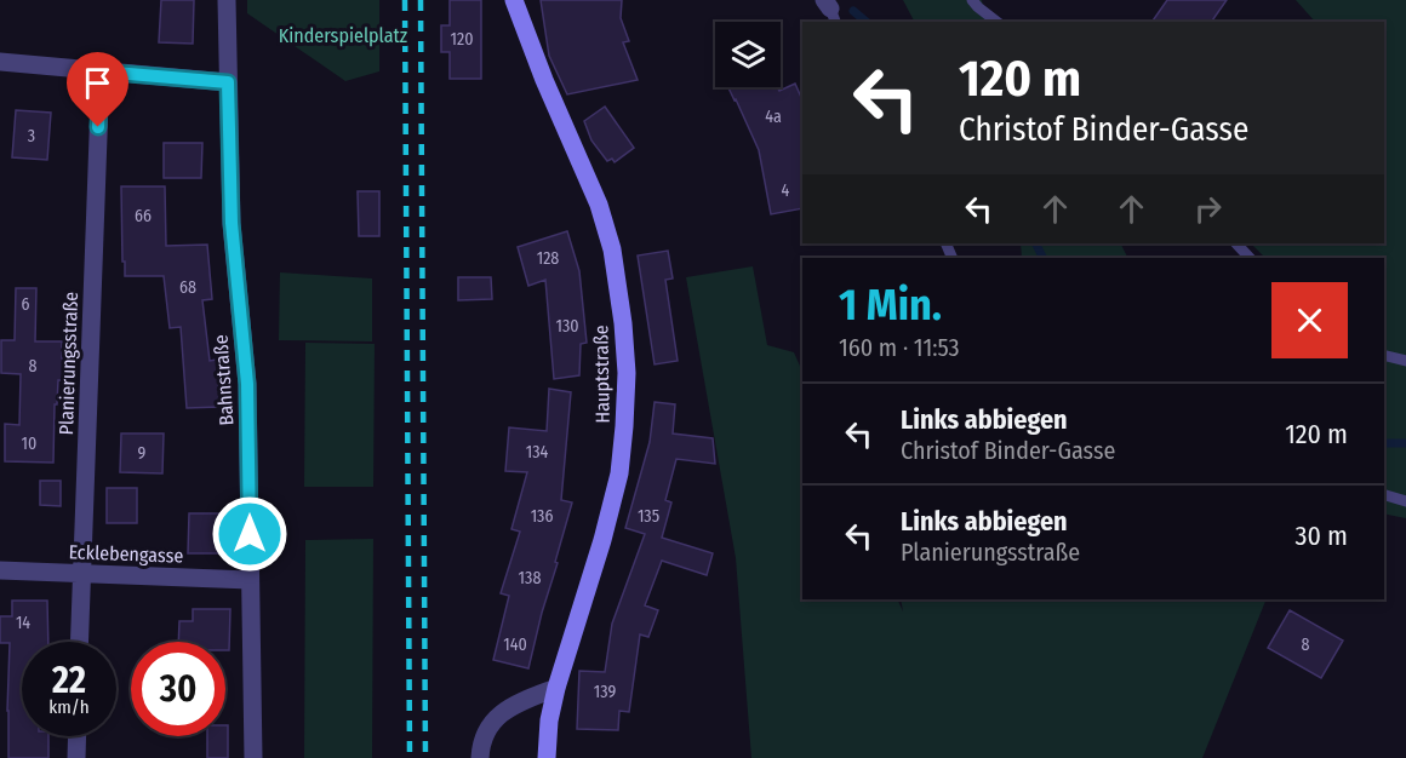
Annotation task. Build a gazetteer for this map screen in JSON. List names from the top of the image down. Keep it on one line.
{"streets":{"main road":["Hauptstraße"],"street":["Planierungsstraße","Bahnstraße","Ecklebengasse"]},"crossings":[["Planierungsstraße","Ecklebengasse"],["Bahnstraße","Ecklebengasse"]],"parks":["Kinderspielplatz"],"house_numbers":["120","4a","3","4","66","128","68","6","130","8","10","134","9","136","135","138","14","140","8","139"],"page":{"turn":["120 m","Christof Binder-Gasse"],"heading":["1 Min.","160 m · 11:53"],"list":[{"name":"Links abbiegen","note":"Christof Binder-Gasse","value":"120 m"},{"name":"Links abbiegen","note":"Planierungsstraße","value":"30 m"}],"speed":"22 km/h","limit":"30"}}
